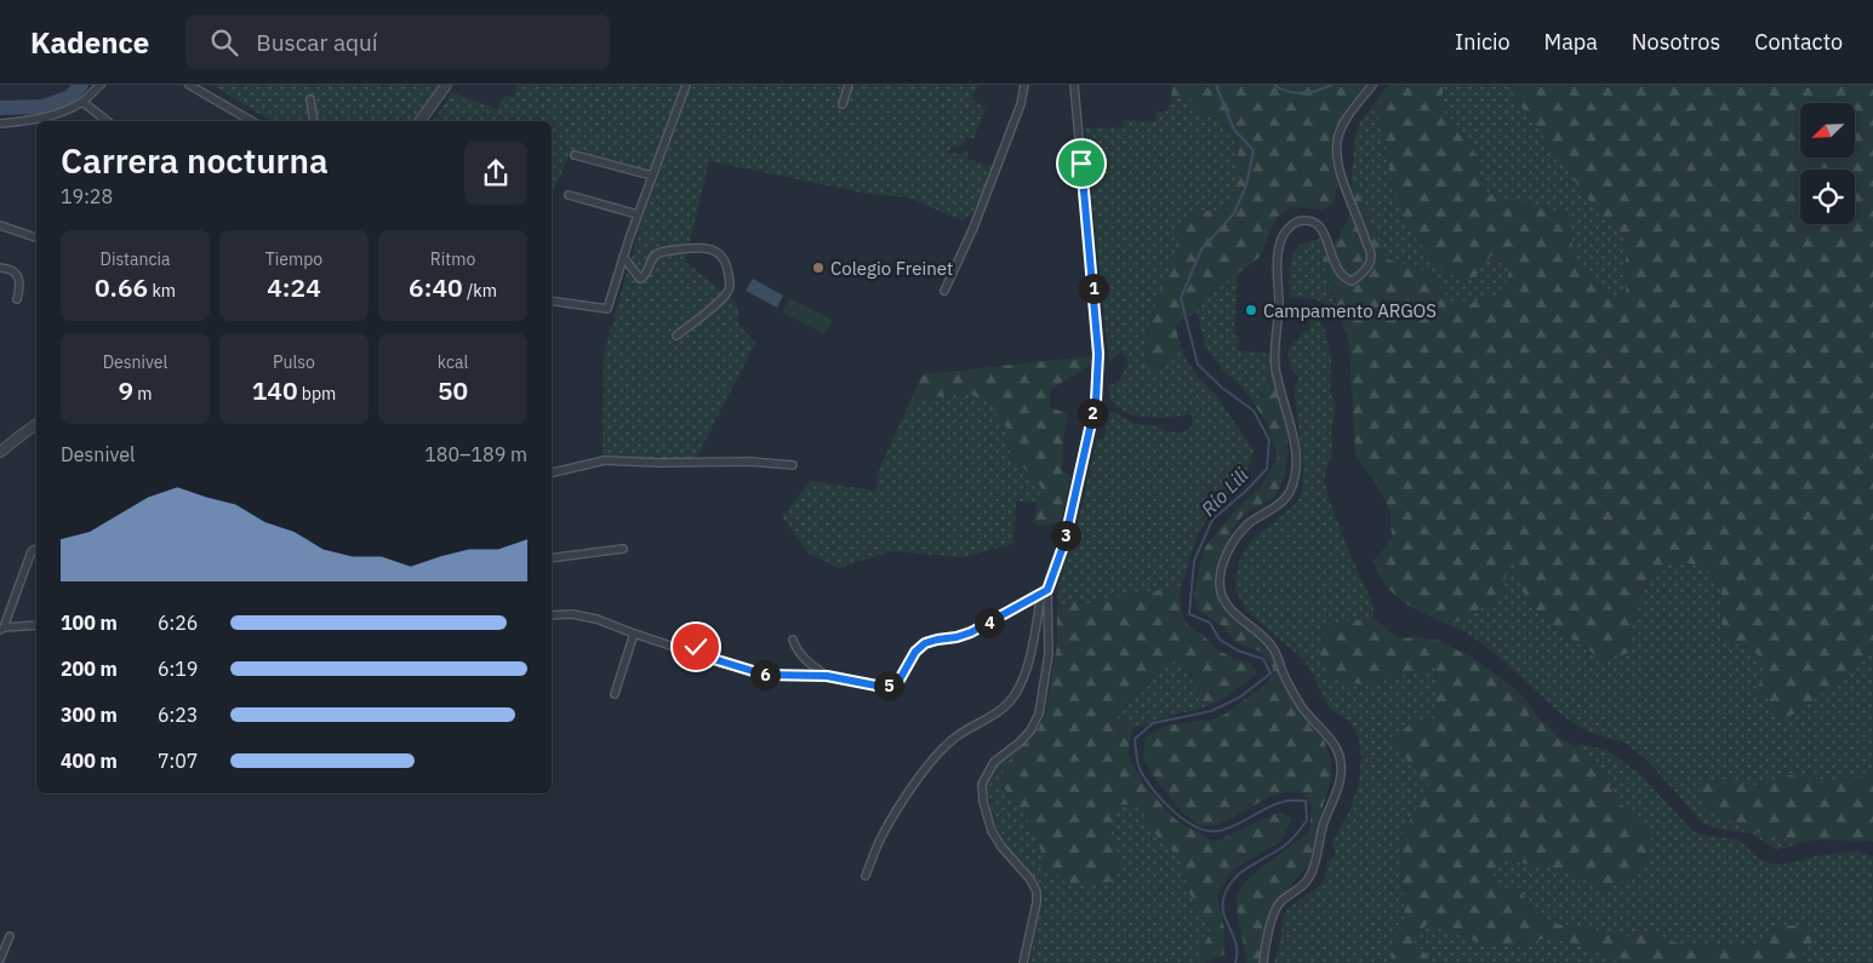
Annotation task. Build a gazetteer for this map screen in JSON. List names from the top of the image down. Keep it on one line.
{"water":["Río Lili"],"places":["Colegio Freinet","Campamento ARGOS"],"north":"bottom left","page":{"header":"Kadence","search":"Buscar aquí","nav":["Inicio","Mapa","Nosotros","Contacto"],"heading":["Carrera nocturna","19:28"],"stats":[["Distancia","0.66 km"],["Tiempo","4:24"],["Ritmo","6:40 /km"],["Desnivel","9 m"],["Pulso","140 bpm"],["kcal","50"]],"pins":["1","2","3","4","6","5"],"chart":["Desnivel","180–189 m"],"list":[{"name":"100 m","note":"6:26"},{"name":"200 m","note":"6:19"},{"name":"300 m","note":"6:23"},{"name":"400 m","note":"7:07"}]}}
